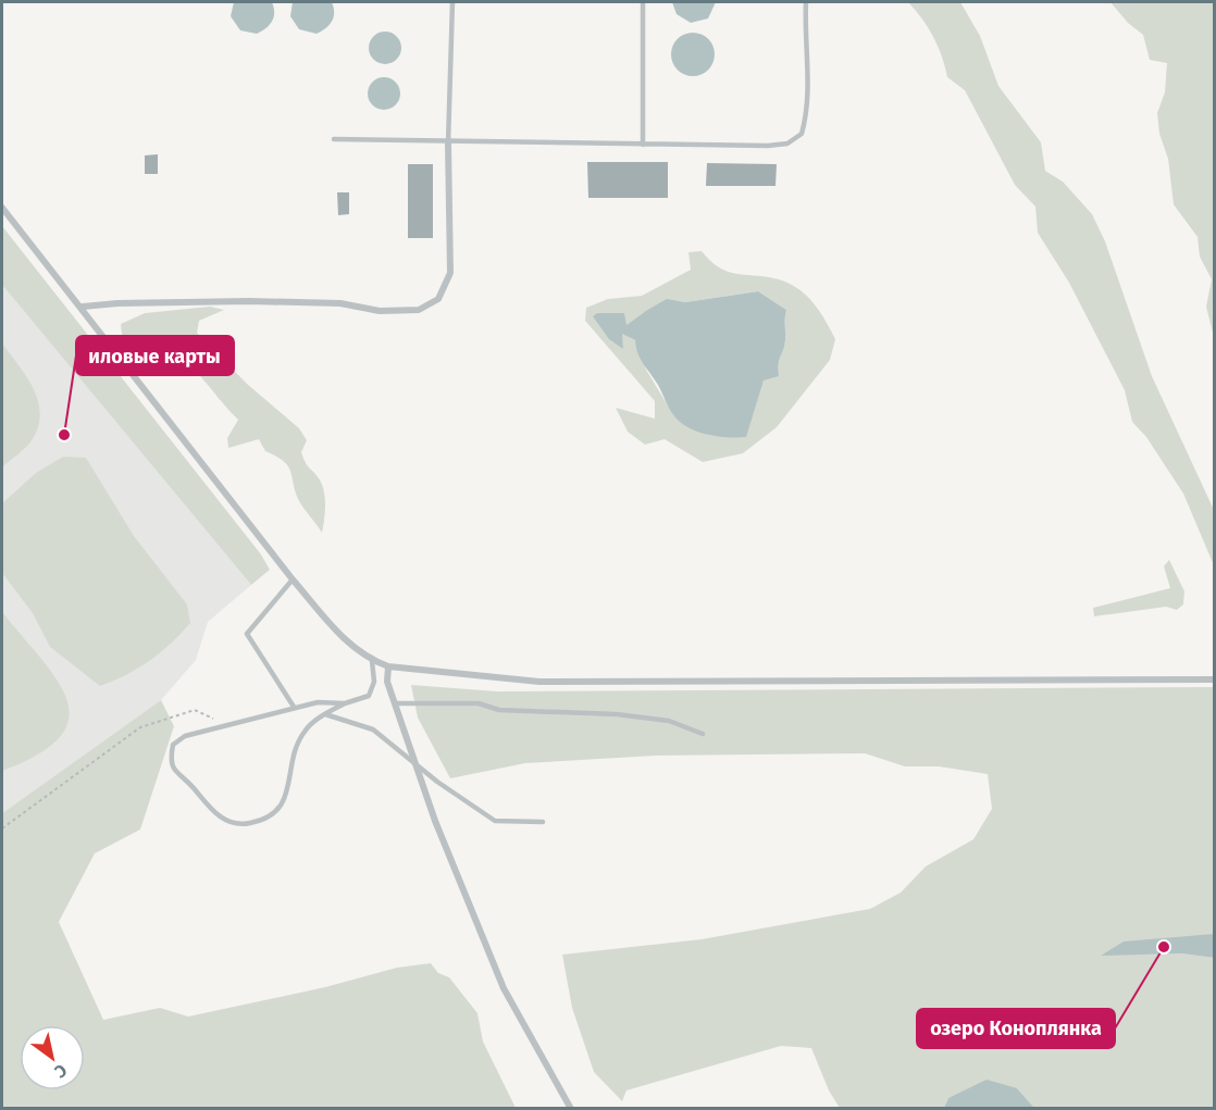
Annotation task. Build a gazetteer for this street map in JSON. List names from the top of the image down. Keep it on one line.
{"places":["иловые карты","озеро Коноплянка"],"north":"bottom right"}
